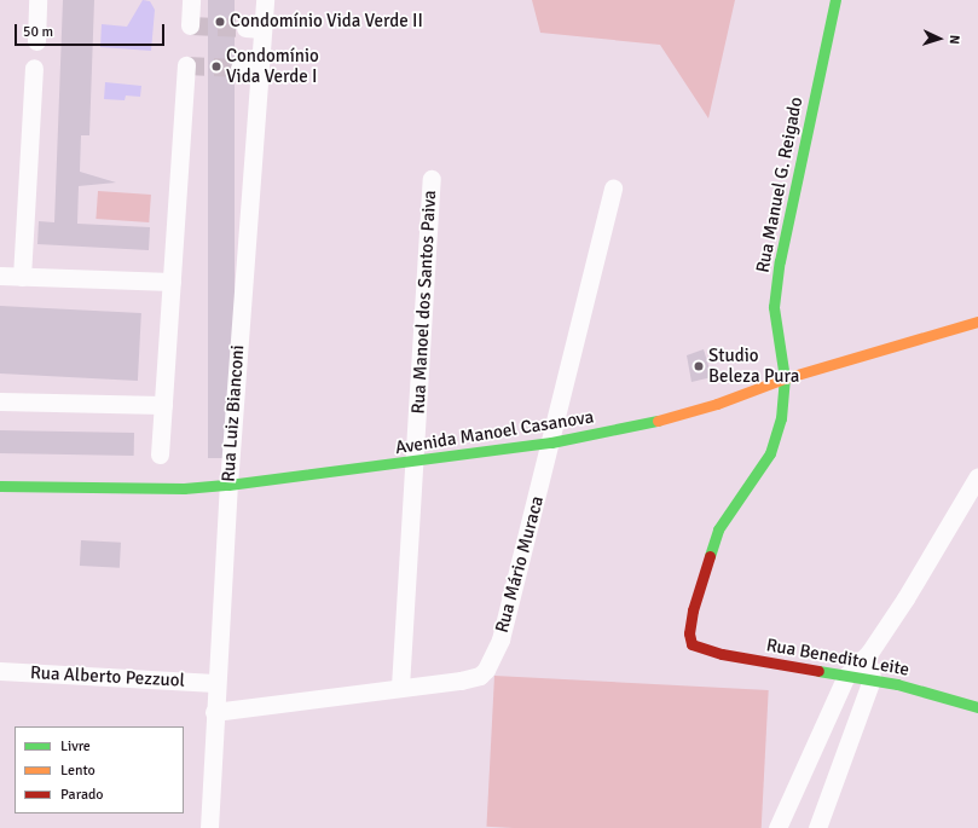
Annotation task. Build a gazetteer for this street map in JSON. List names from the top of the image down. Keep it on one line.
{"streets":{"street":["Rua Manuel G. Reigado","Rua Manoel dos Santos Paiva","Rua Luiz Bianconi","Avenida Manoel Casanova","Rua Mário Muraca","Rua Benedito Leite","Rua Alberto Pezzuol"]},"crossings":[["Rua Manuel G. Reigado","Avenida Manoel Casanova"],["Rua Manuel G. Reigado","Rua Benedito Leite"],["Rua Manoel dos Santos Paiva","Avenida Manoel Casanova"],["Rua Manoel dos Santos Paiva","Rua Mário Muraca"],["Rua Luiz Bianconi","Avenida Manoel Casanova"],["Rua Luiz Bianconi","Rua Mário Muraca"],["Rua Luiz Bianconi","Rua Alberto Pezzuol"],["Avenida Manoel Casanova","Rua Mário Muraca"]],"places":["Condomínio Vida Verde II","Condomínio Vida Verde I","Studio Beleza Pura"],"legend":["Livre","Lento","Parado"],"scale_bar":"50 m","north":"right"}
